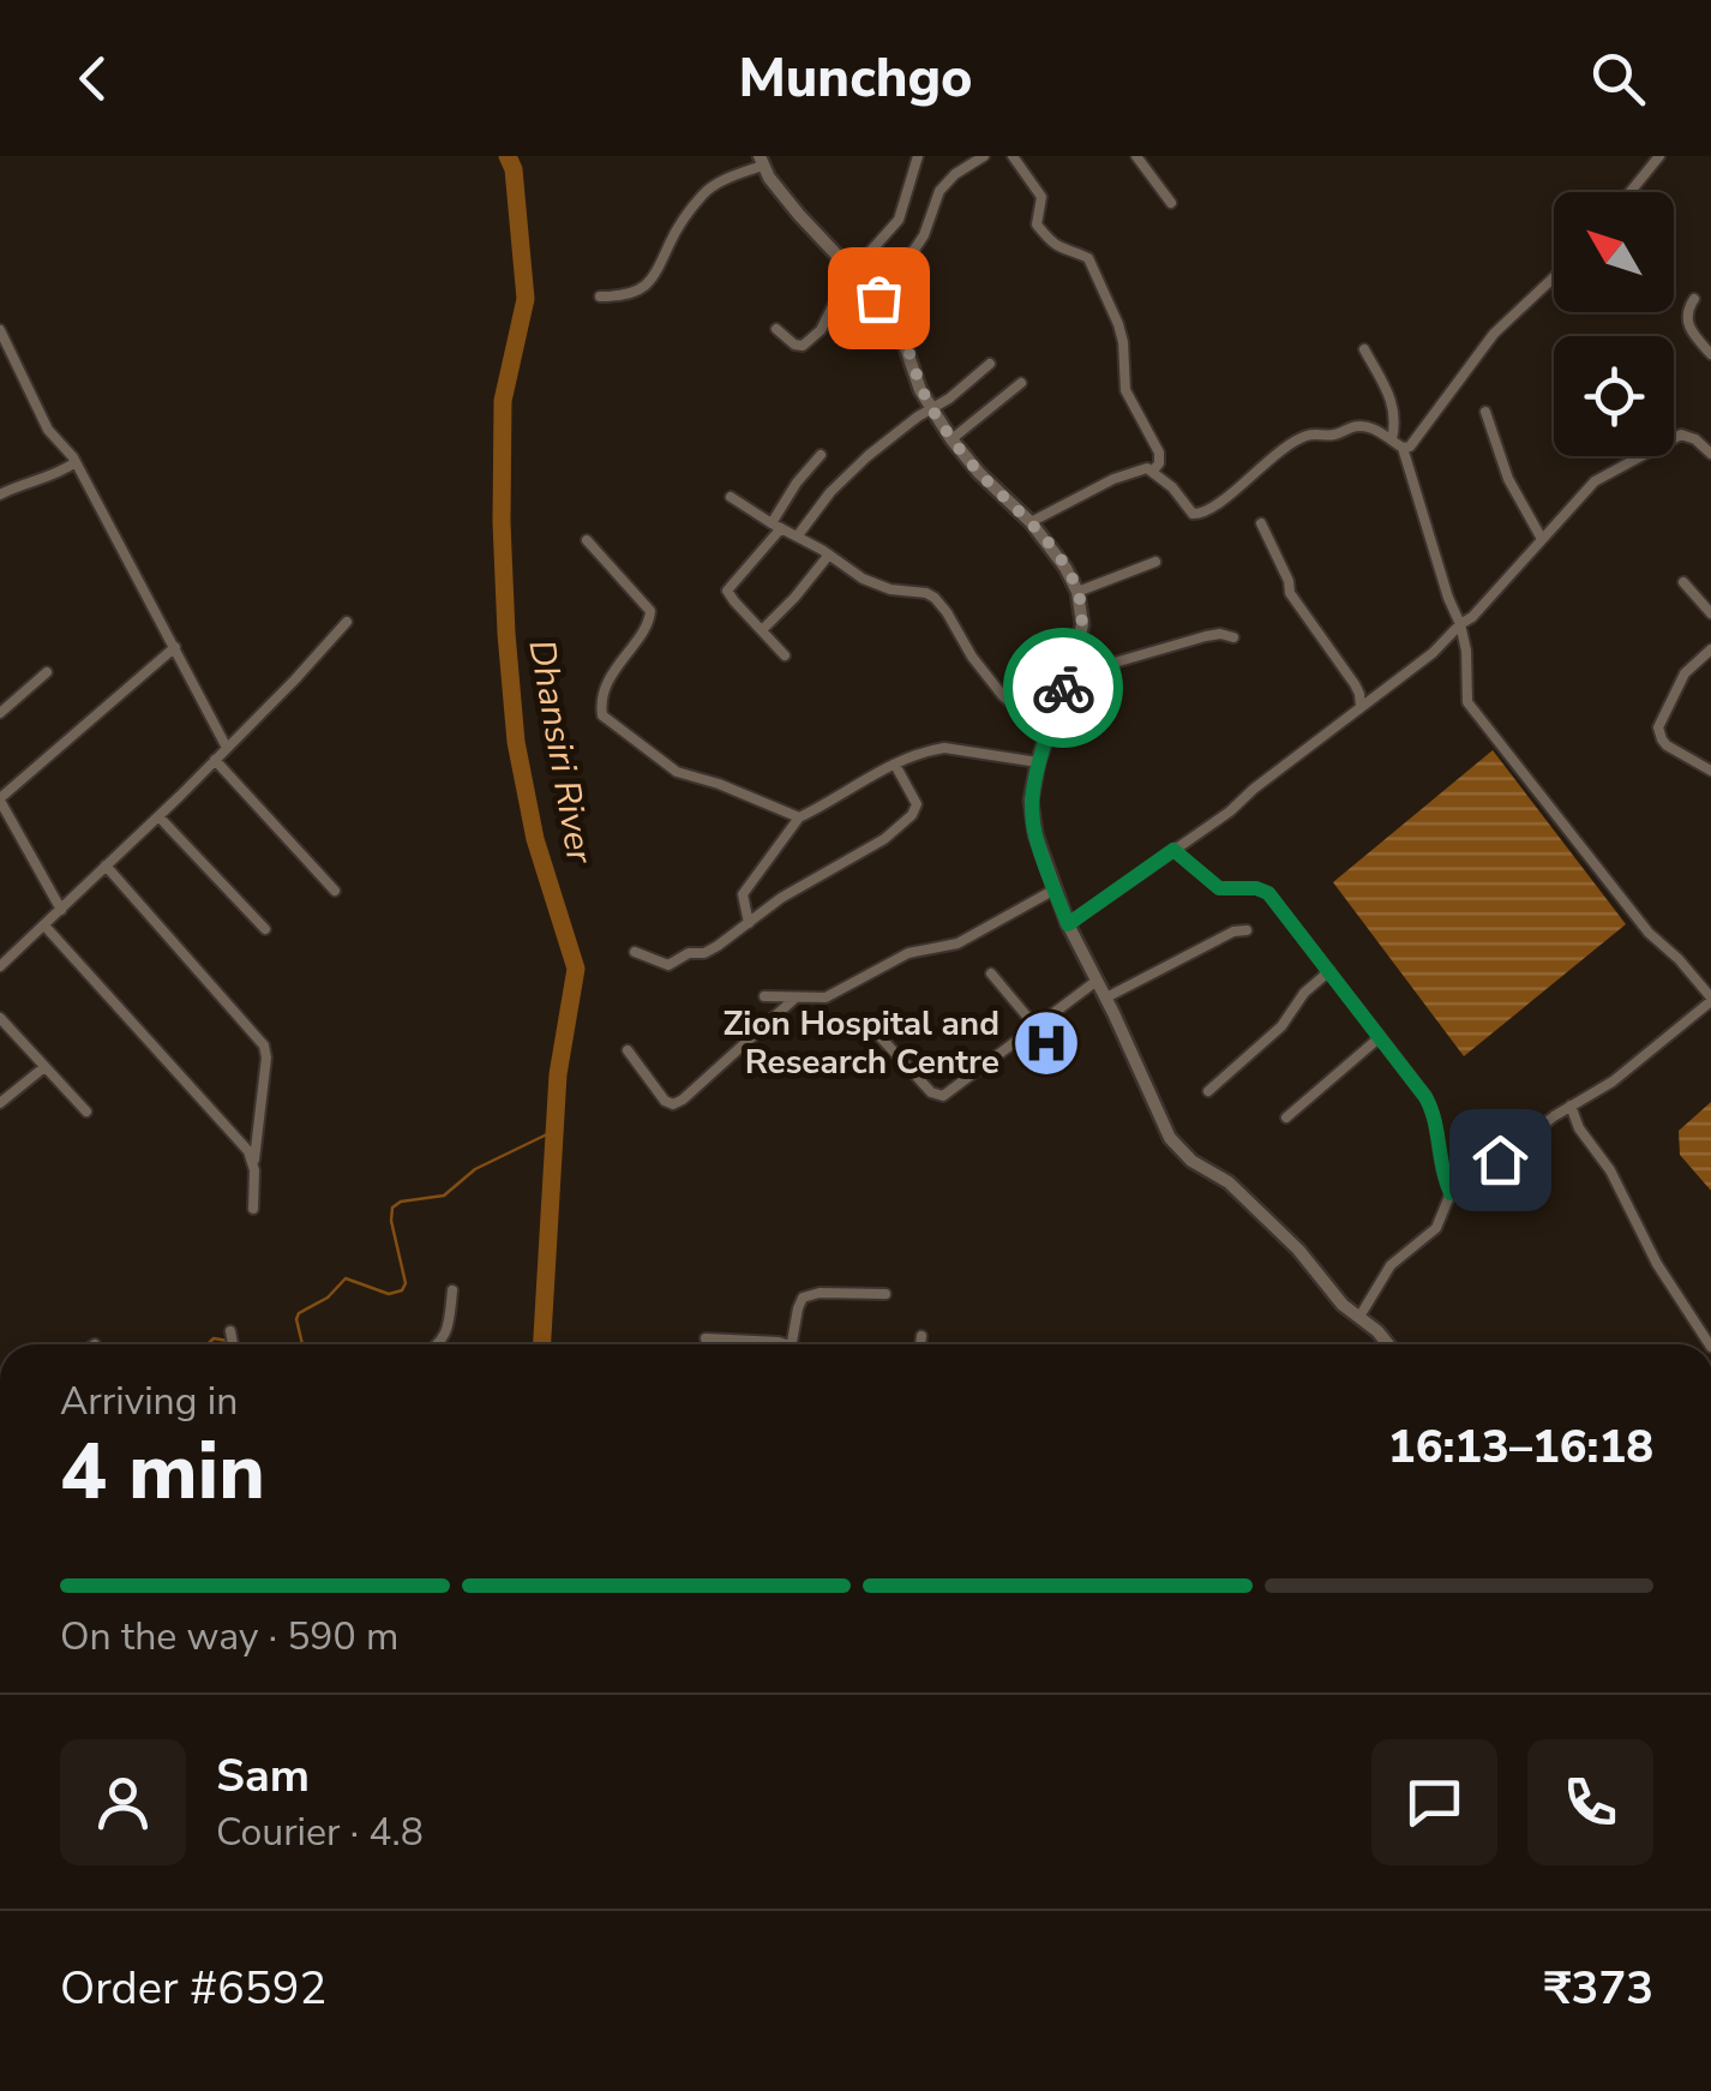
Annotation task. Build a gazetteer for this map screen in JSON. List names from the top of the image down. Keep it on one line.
{"water":["Dhansiri River"],"places":{"hospital":["Zion Hospital and Research Centre"]},"north":"top left","page":{"header":"Munchgo","heading":["4 min","Arriving in","16:13–16:18"],"panel":["Sam","Courier · 4.8","Order #6592","₹373"],"bar":"On the way · 590 m"}}
